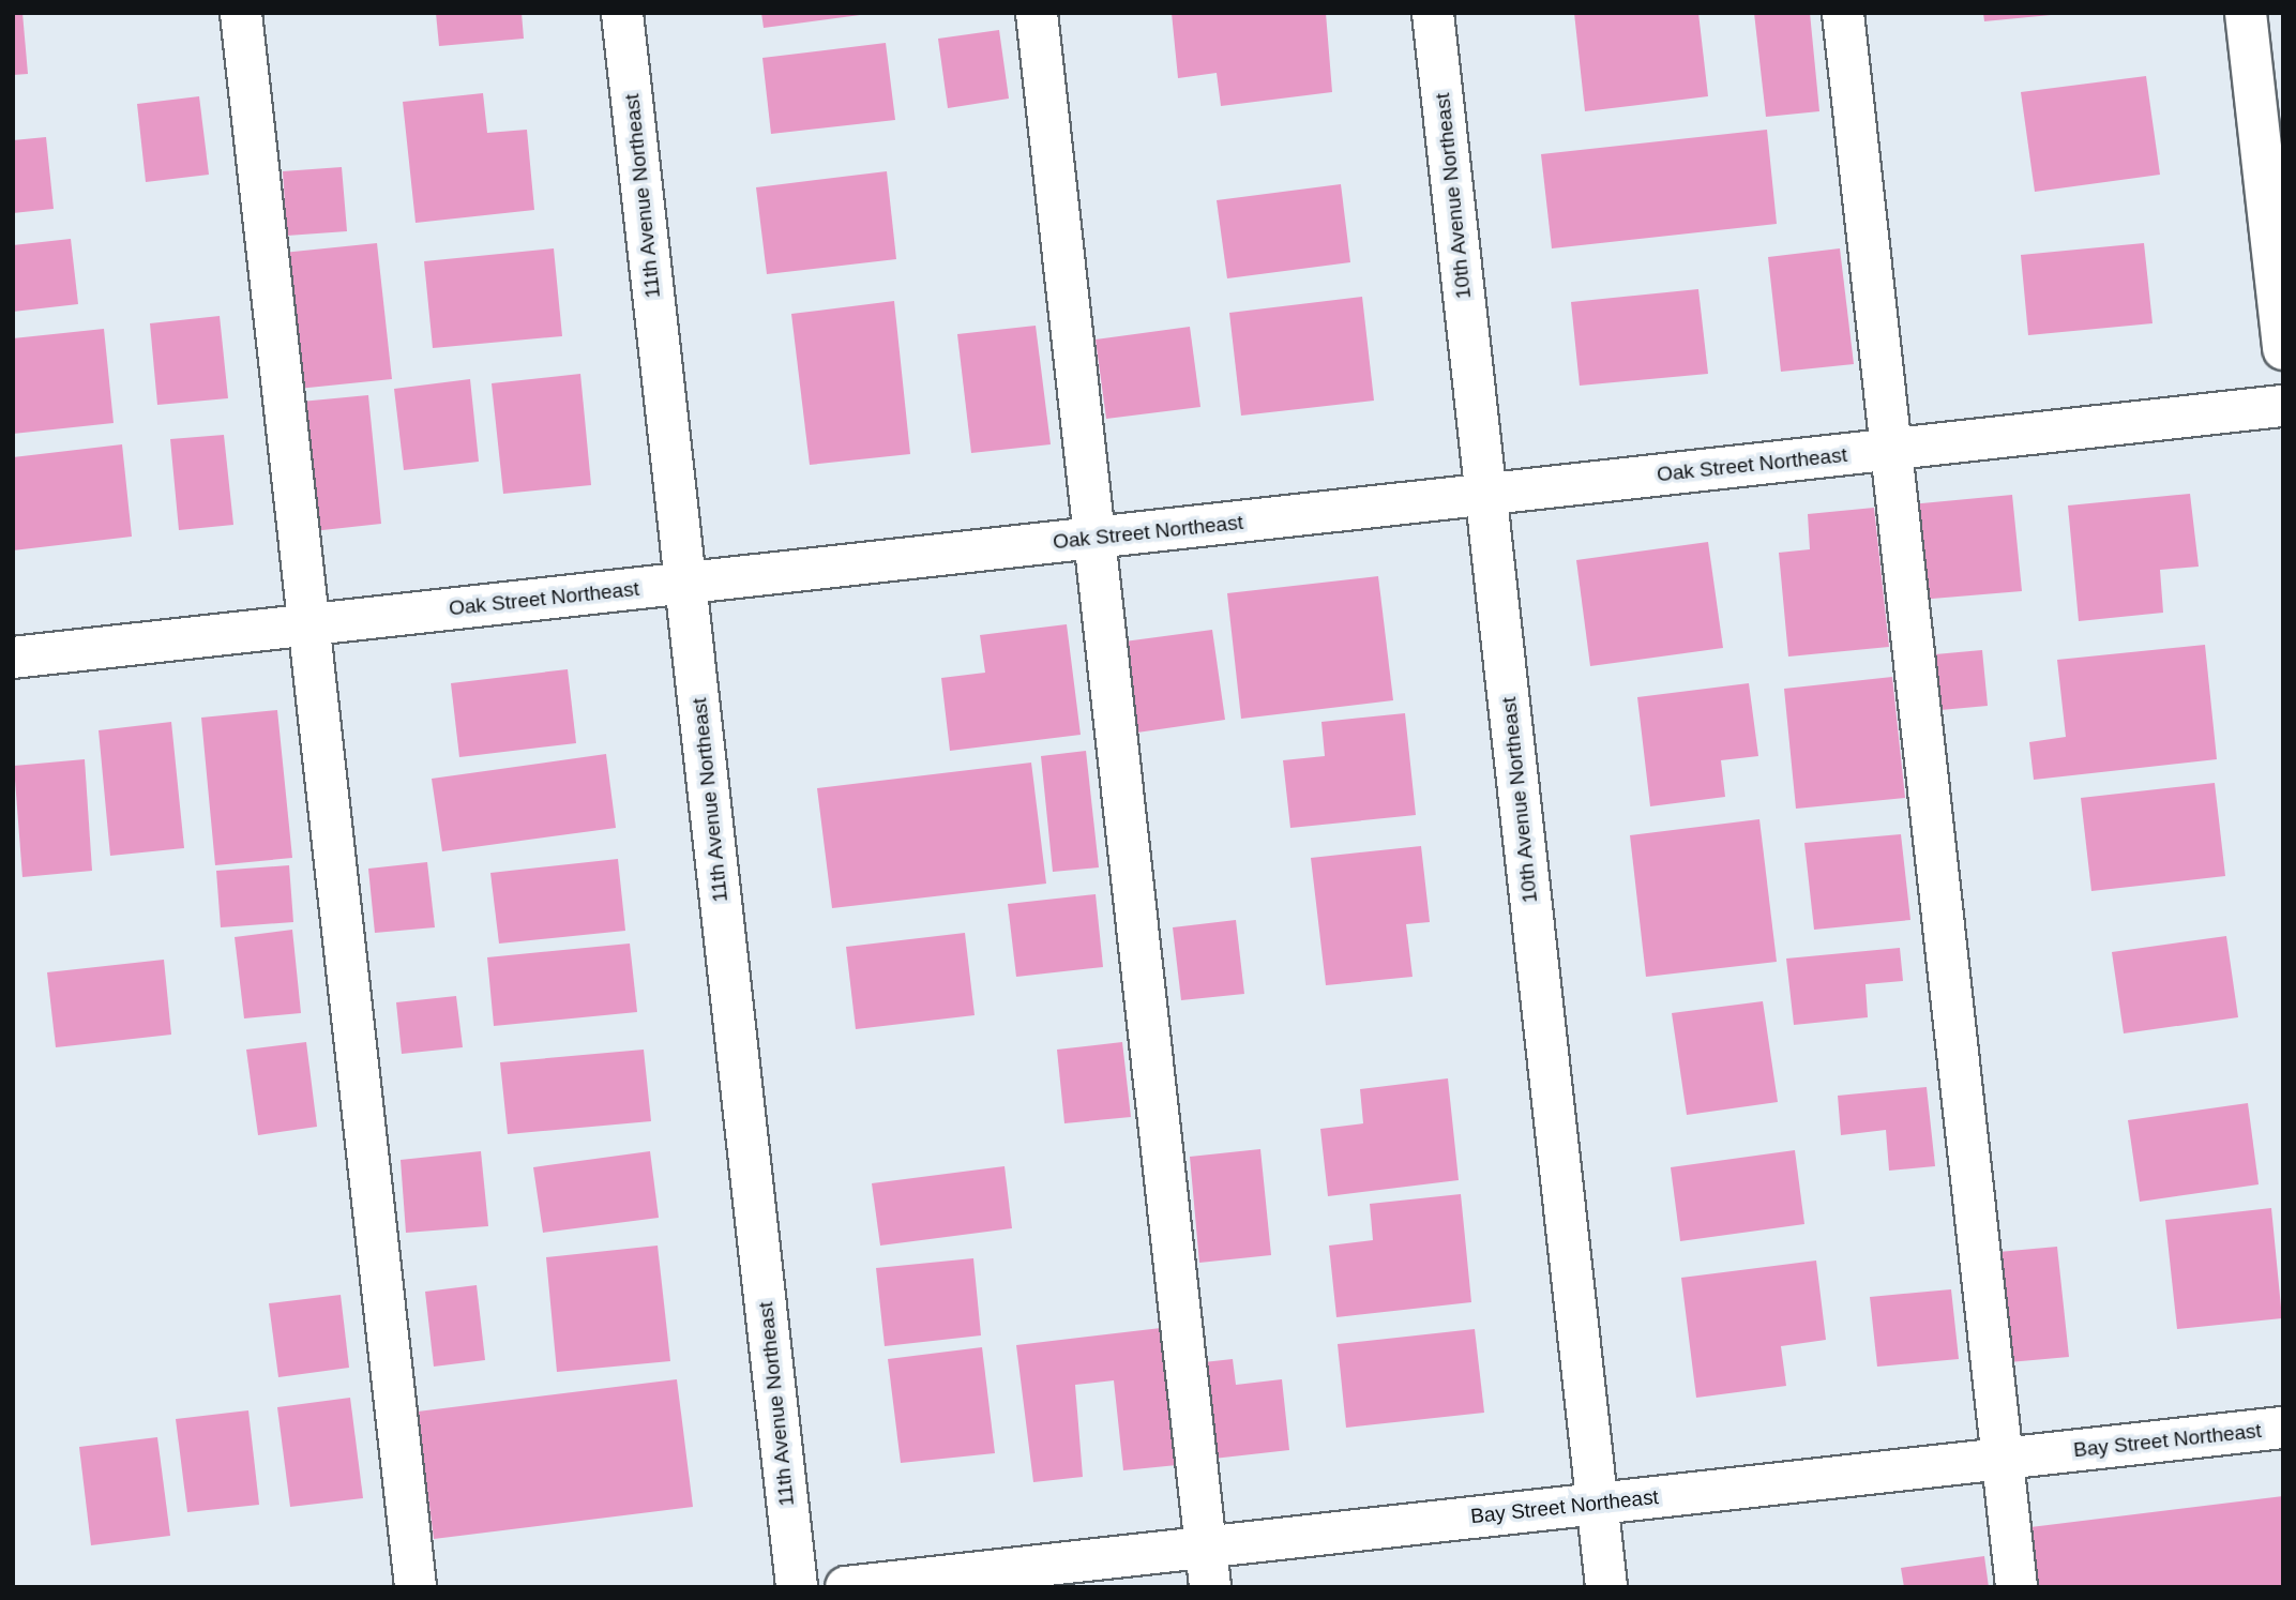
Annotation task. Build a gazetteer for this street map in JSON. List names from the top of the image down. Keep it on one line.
{"streets":{"street":["11th Avenue Northeast","10th Avenue Northeast","Oak Street Northeast","Bay Street Northeast"]},"crossings":[["11th Avenue Northeast","Oak Street Northeast"],["10th Avenue Northeast","Oak Street Northeast"],["10th Avenue Northeast","Bay Street Northeast"]]}
